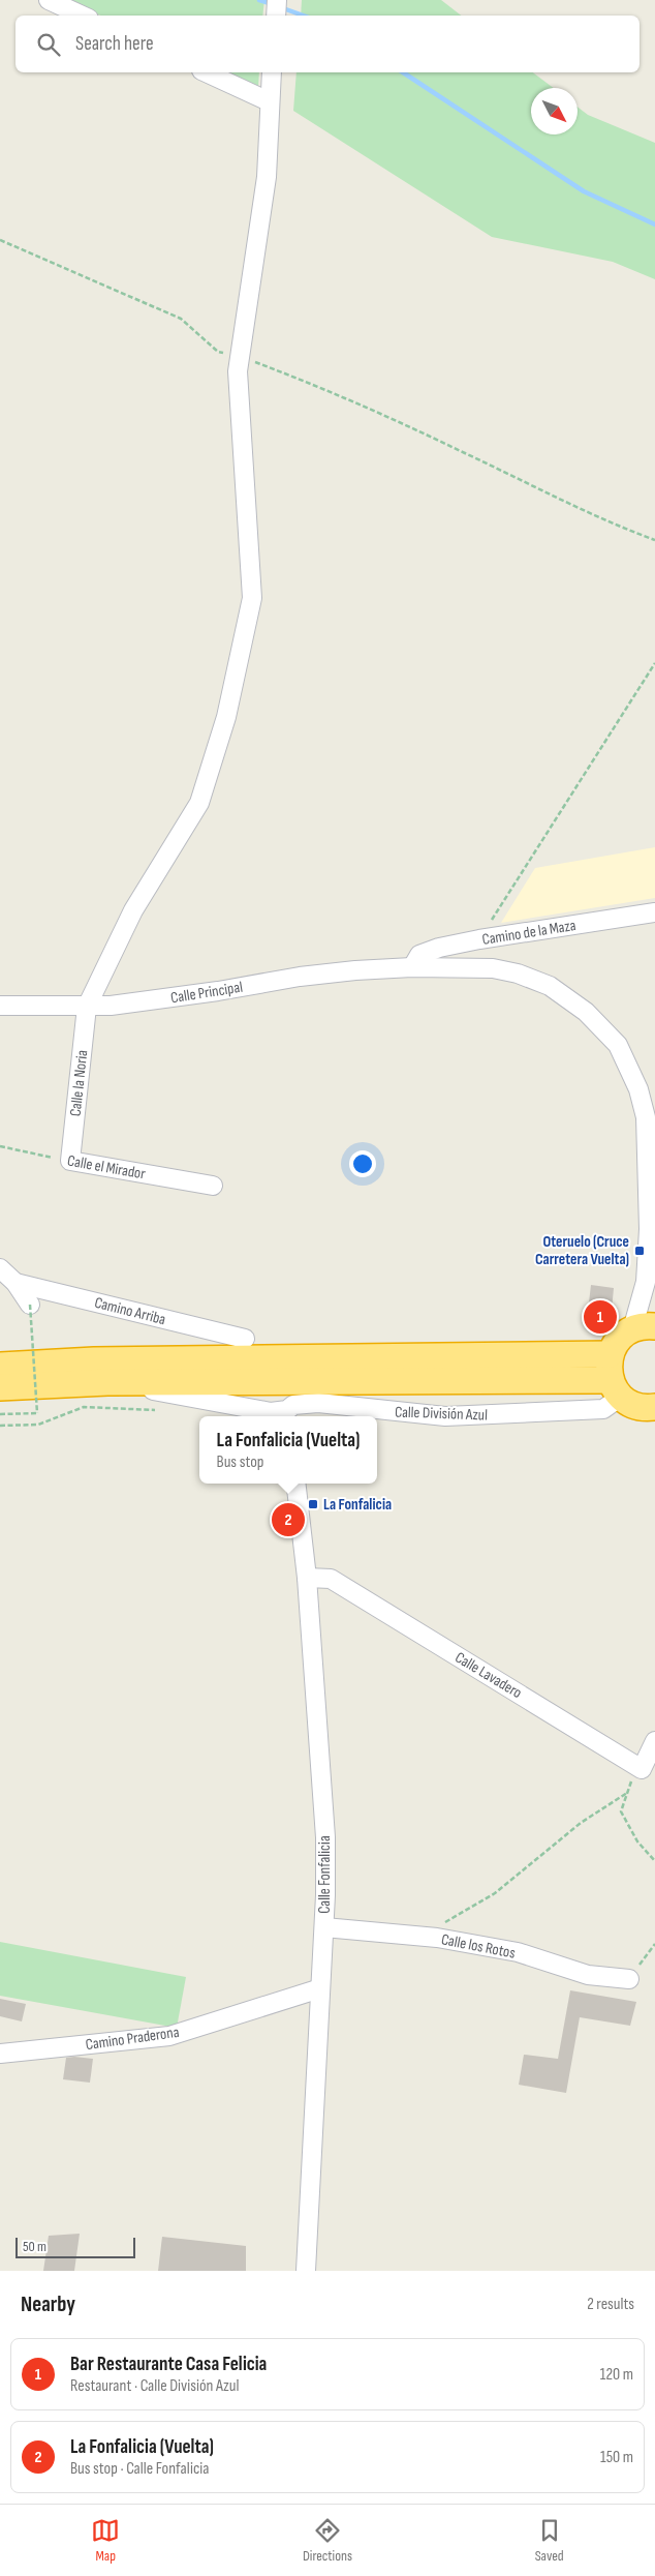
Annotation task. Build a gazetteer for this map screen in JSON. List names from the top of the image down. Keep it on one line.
{"streets":{"street":["Camino de la Maza","Calle Principal","Calle la Noria","Calle el Mirador","Camino Arriba","Calle División Azul","Calle Lavadero","Calle Fonfalicia","Calle los Rotos","Camino Praderona"]},"crossings":[["Camino de la Maza","Calle Principal"],["Calle Principal","Calle la Noria"],["Calle la Noria","Calle el Mirador"],["Calle Lavadero","Calle Fonfalicia"],["Calle Fonfalicia","Calle los Rotos"],["Calle Fonfalicia","Camino Praderona"]],"places":{"transit":["Oteruelo (Cruce Carretera Vuelta)","La Fonfalicia"]},"scale_bar":"50 m","north":"bottom right","page":{"search":"Search here","pins":["1","2"],"popup":["La Fonfalicia (Vuelta)","Bus stop"],"scale":"50 m","heading":["Nearby","2 results"],"list":[{"mark":"1","name":"Bar Restaurante Casa Felicia","note":"Restaurant · Calle División Azul","value":"120 m"},{"mark":"2","name":"La Fonfalicia (Vuelta)","note":"Bus stop · Calle Fonfalicia","value":"150 m"}],"nav":["Map","Directions","Saved"]}}
